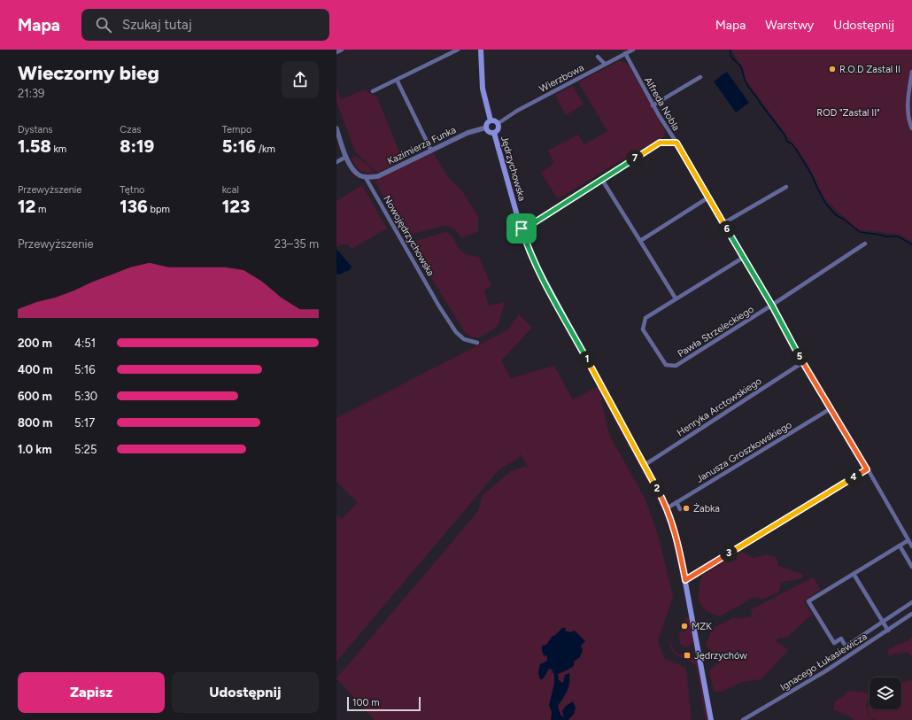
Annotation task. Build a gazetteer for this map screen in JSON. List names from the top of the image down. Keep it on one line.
{"streets":{"main road":["Jędrzychowska"],"street":["Wierzbowa","Alfreda Nobla","Kazimierza Funka","Nowojędrzychowska","Pawła Strzeleckiego","Henryka Arctowskiego","Janusza Groszkowskiego","Ignacego Łukasiewicza"]},"crossings":[["Wierzbowa","Alfreda Nobla"],["Wierzbowa","Kazimierza Funka"],["Wierzbowa","Jędrzychowska"],["Alfreda Nobla","Pawła Strzeleckiego"],["Alfreda Nobla","Henryka Arctowskiego"],["Alfreda Nobla","Janusza Groszkowskiego"],["Kazimierza Funka","Jędrzychowska"],["Kazimierza Funka","Nowojędrzychowska"],["Jędrzychowska","Henryka Arctowskiego"],["Jędrzychowska","Janusza Groszkowskiego"]],"parks":["ROD \"Zastal II\""],"places":{"other":["R.O.D Zastal II","Żabka","MZK"],"transit":["Jędrzychów"]},"scale_bar":"100 m","page":{"header":"Mapa","search":"Szukaj tutaj","nav":["Mapa","Warstwy","Udostępnij"],"heading":["Wieczorny bieg","21:39"],"stats":[["Dystans","1.58 km"],["Czas","8:19"],["Tempo","5:16 /km"],["Przewyższenie","12 m"],["Tętno","136 bpm"],["kcal","123"]],"pins":["7","6","5","1","4","2","3"],"chart":["Przewyższenie","23–35 m"],"list":[{"name":"200 m","note":"4:51"},{"name":"400 m","note":"5:16"},{"name":"600 m","note":"5:30"},{"name":"800 m","note":"5:17"},{"name":"1.0 km","note":"5:25"}],"buttons":["Zapisz","Udostępnij"],"scale":"100 m"}}
